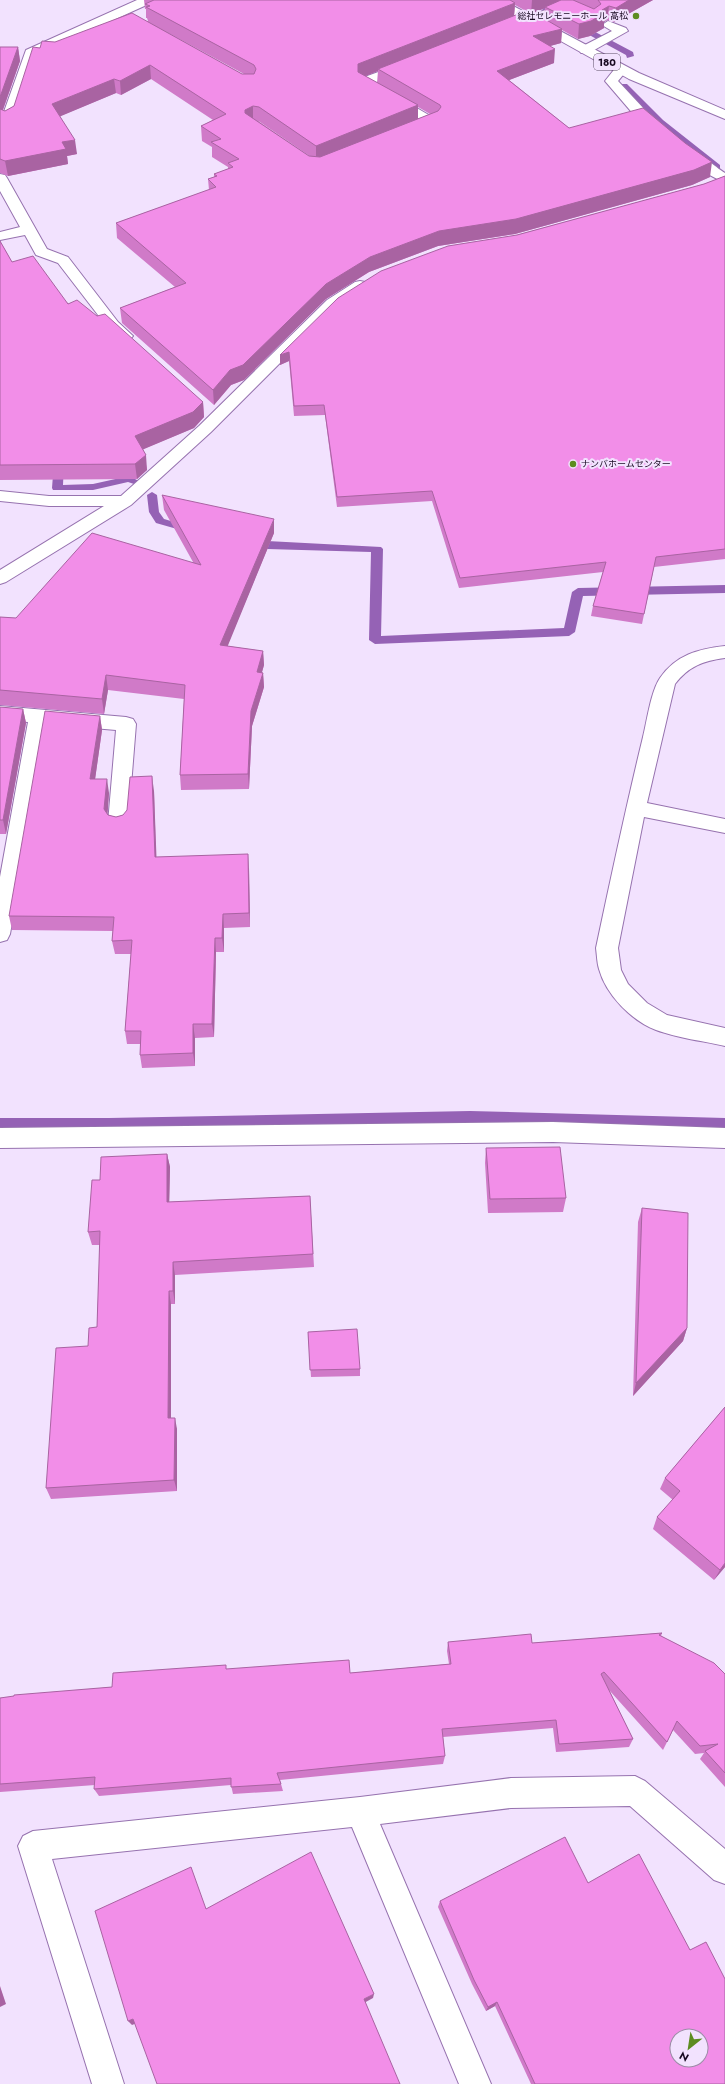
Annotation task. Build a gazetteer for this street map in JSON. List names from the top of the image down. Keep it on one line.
{"streets":{"main road":["180"]},"places":["総社セレモニーホール 高松","ナンバホームセンター"],"north":"bottom left"}
